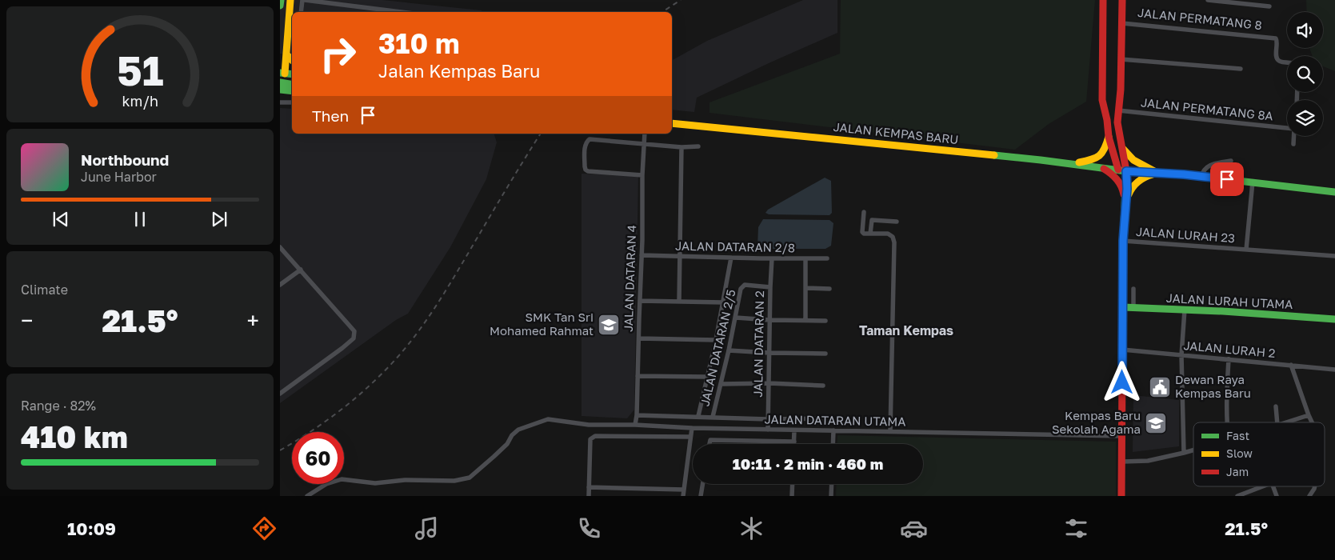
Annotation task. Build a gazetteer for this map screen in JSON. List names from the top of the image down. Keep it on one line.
{"streets":{"main road":["JALAN PERMATANG 8","JALAN KEMPAS BARU","JALAN LURAH UTAMA"],"street":["JALAN PERMATANG 8A","JALAN LURAH 23","JALAN DATARAN 2/8","JALAN DATARAN 4","JALAN DATARAN 2","JALAN DATARAN 2/5","JALAN LURAH 2","JALAN DATARAN UTAMA"]},"crossings":[["JALAN PERMATANG 8","JALAN PERMATANG 8A"],["JALAN PERMATANG 8","JALAN KEMPAS BARU"],["JALAN KEMPAS BARU","JALAN LURAH 23"],["JALAN DATARAN 2/8","JALAN DATARAN 4"],["JALAN DATARAN 2/8","JALAN DATARAN 2"],["JALAN DATARAN 4","JALAN DATARAN UTAMA"],["JALAN DATARAN 2","JALAN DATARAN 2/5"],["JALAN DATARAN 2","JALAN DATARAN UTAMA"]],"districts":["Taman Kempas"],"places":{"school or university":["SMK Tan Sri Mohamed Rahmat","Kempas Baru Sekolah Agama"],"public building":["Dewan Raya Kempas Baru"]},"legend":["Fast","Slow","Jam"],"page":{"turn":["310 m","Jalan Kempas Baru"],"then":"Then","song":["Northbound","June Harbor"],"tile":["Climate",["Range · 82%","410 km"]],"heat":["−","21.5°","+"],"limit":"60","trip":"10:11 · 2 min · 460 m","tabs":["10:09","21.5°"],"gauge":["51","km/h"]}}
